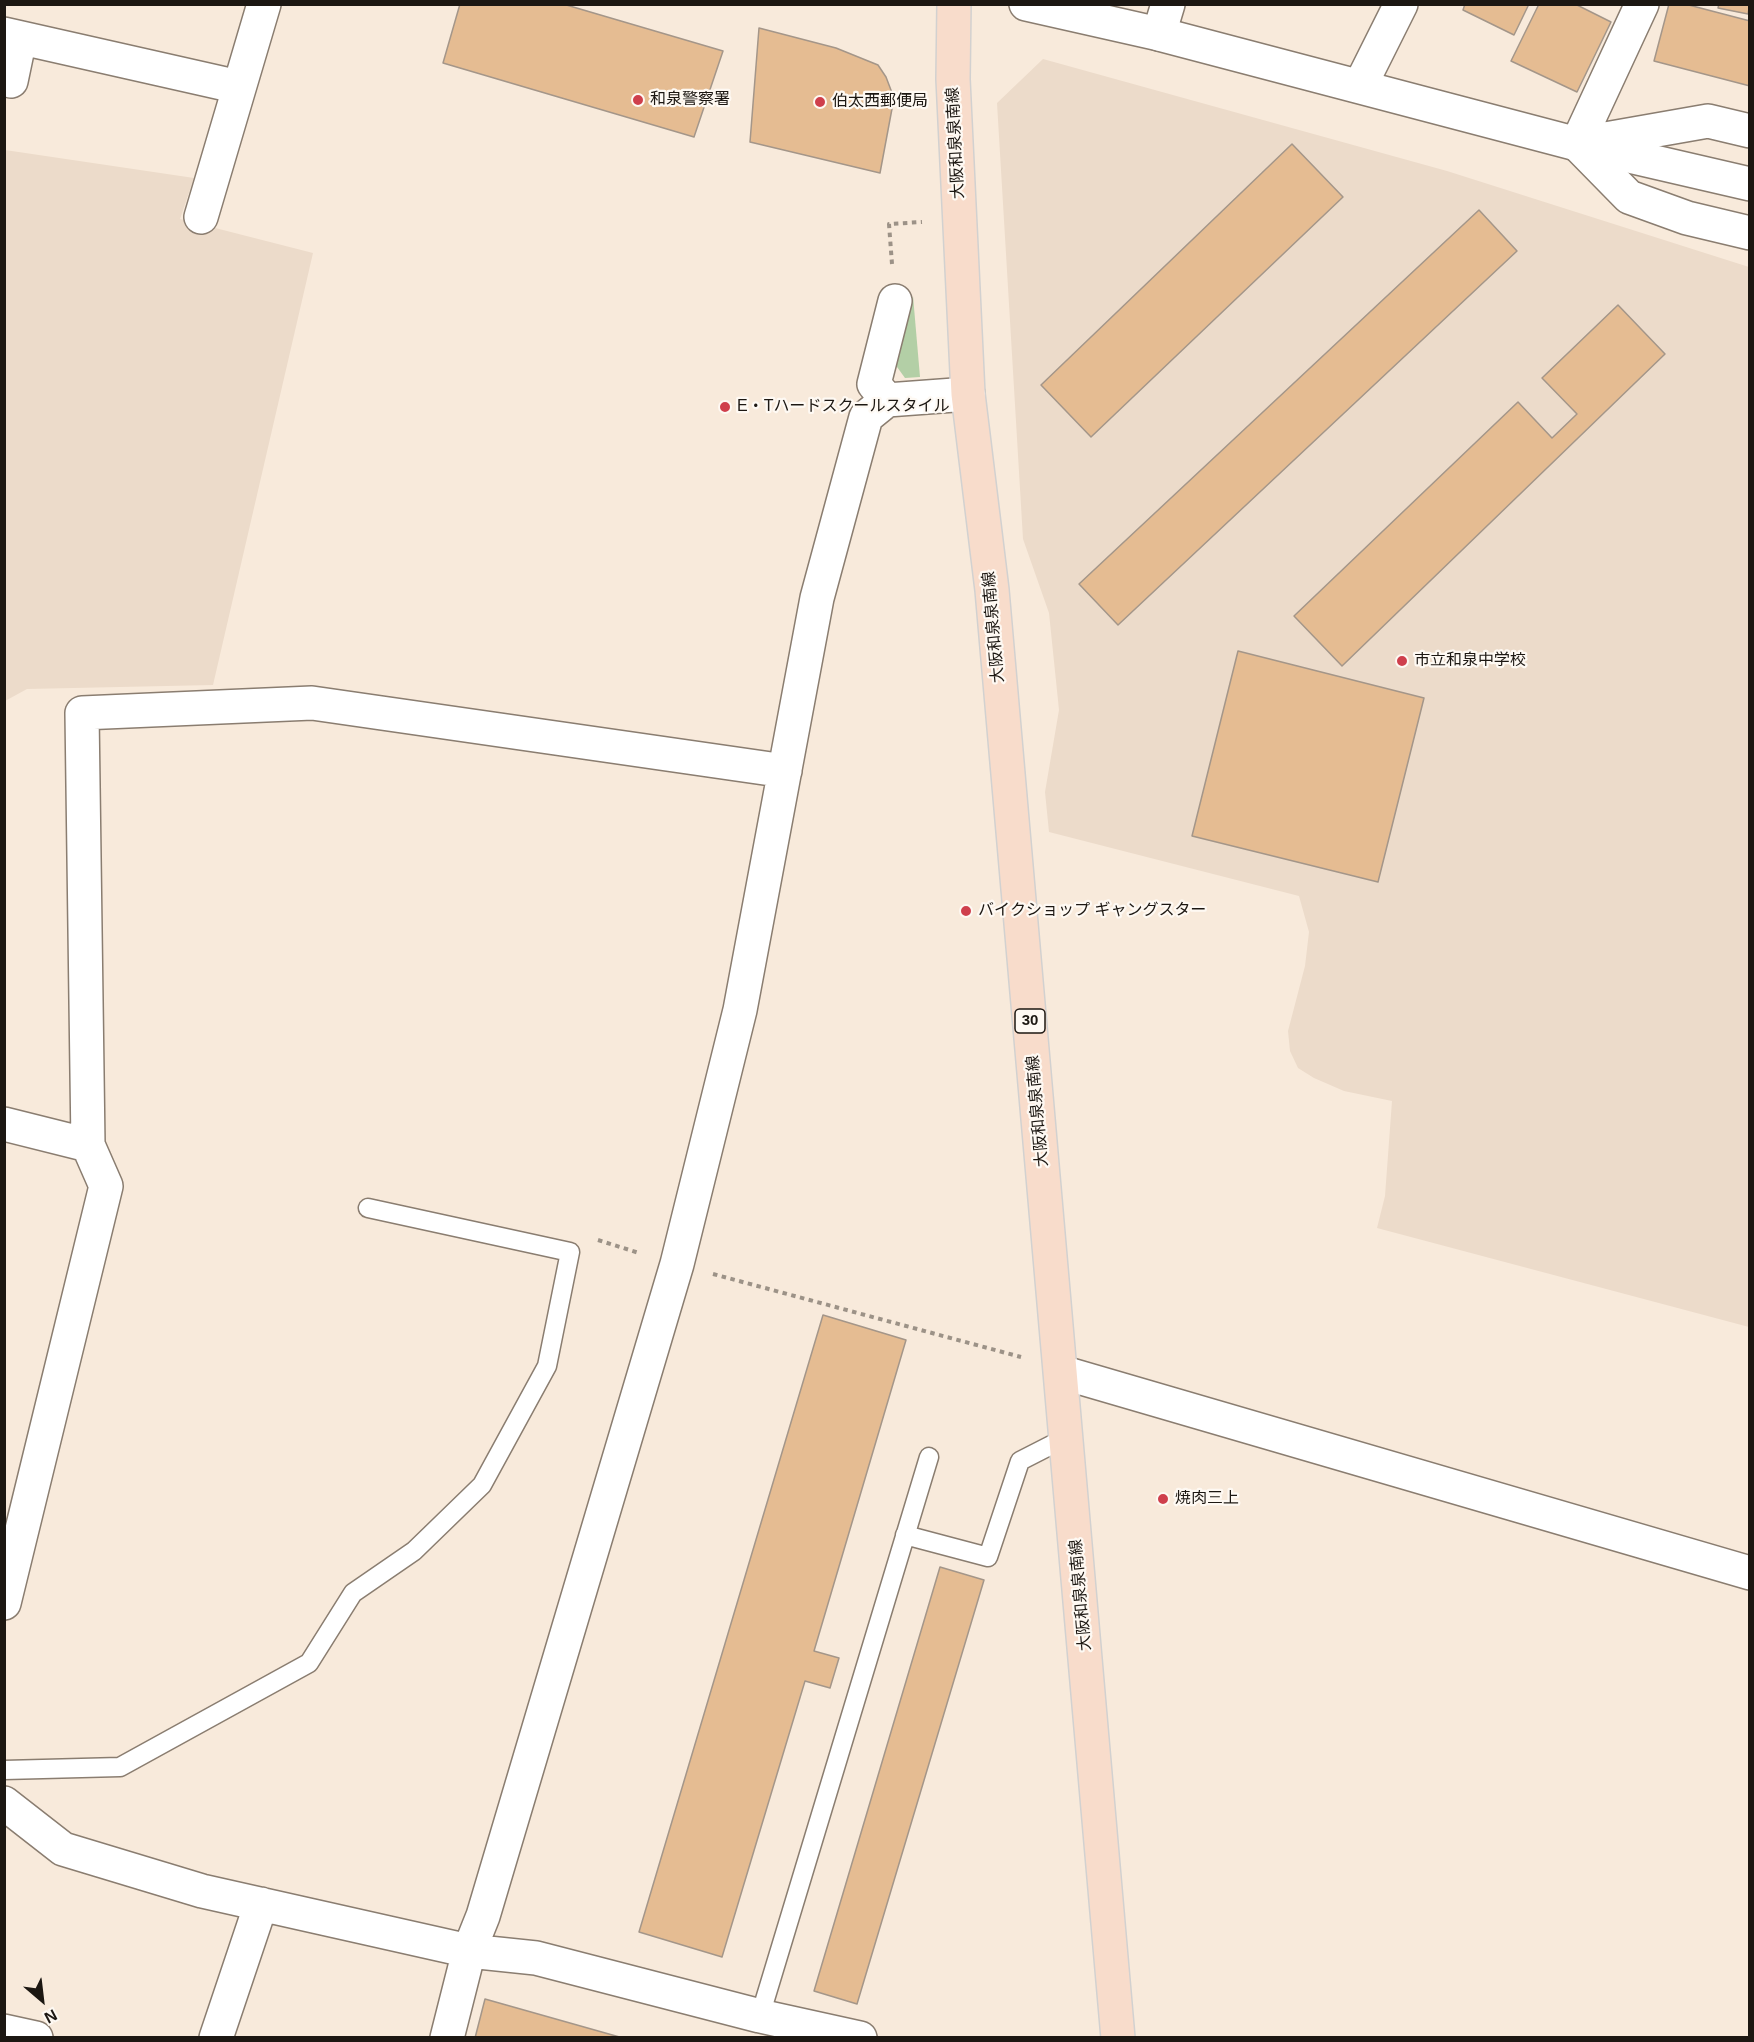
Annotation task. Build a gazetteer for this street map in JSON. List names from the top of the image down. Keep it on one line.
{"streets":{"main road":["大阪和泉泉南線","30"]},"places":["和泉警察署","伯太西郵便局","E・Tハードスクールスタイル","市立和泉中学校","バイクショップ ギャングスター","焼肉三上"],"north":"bottom right"}
